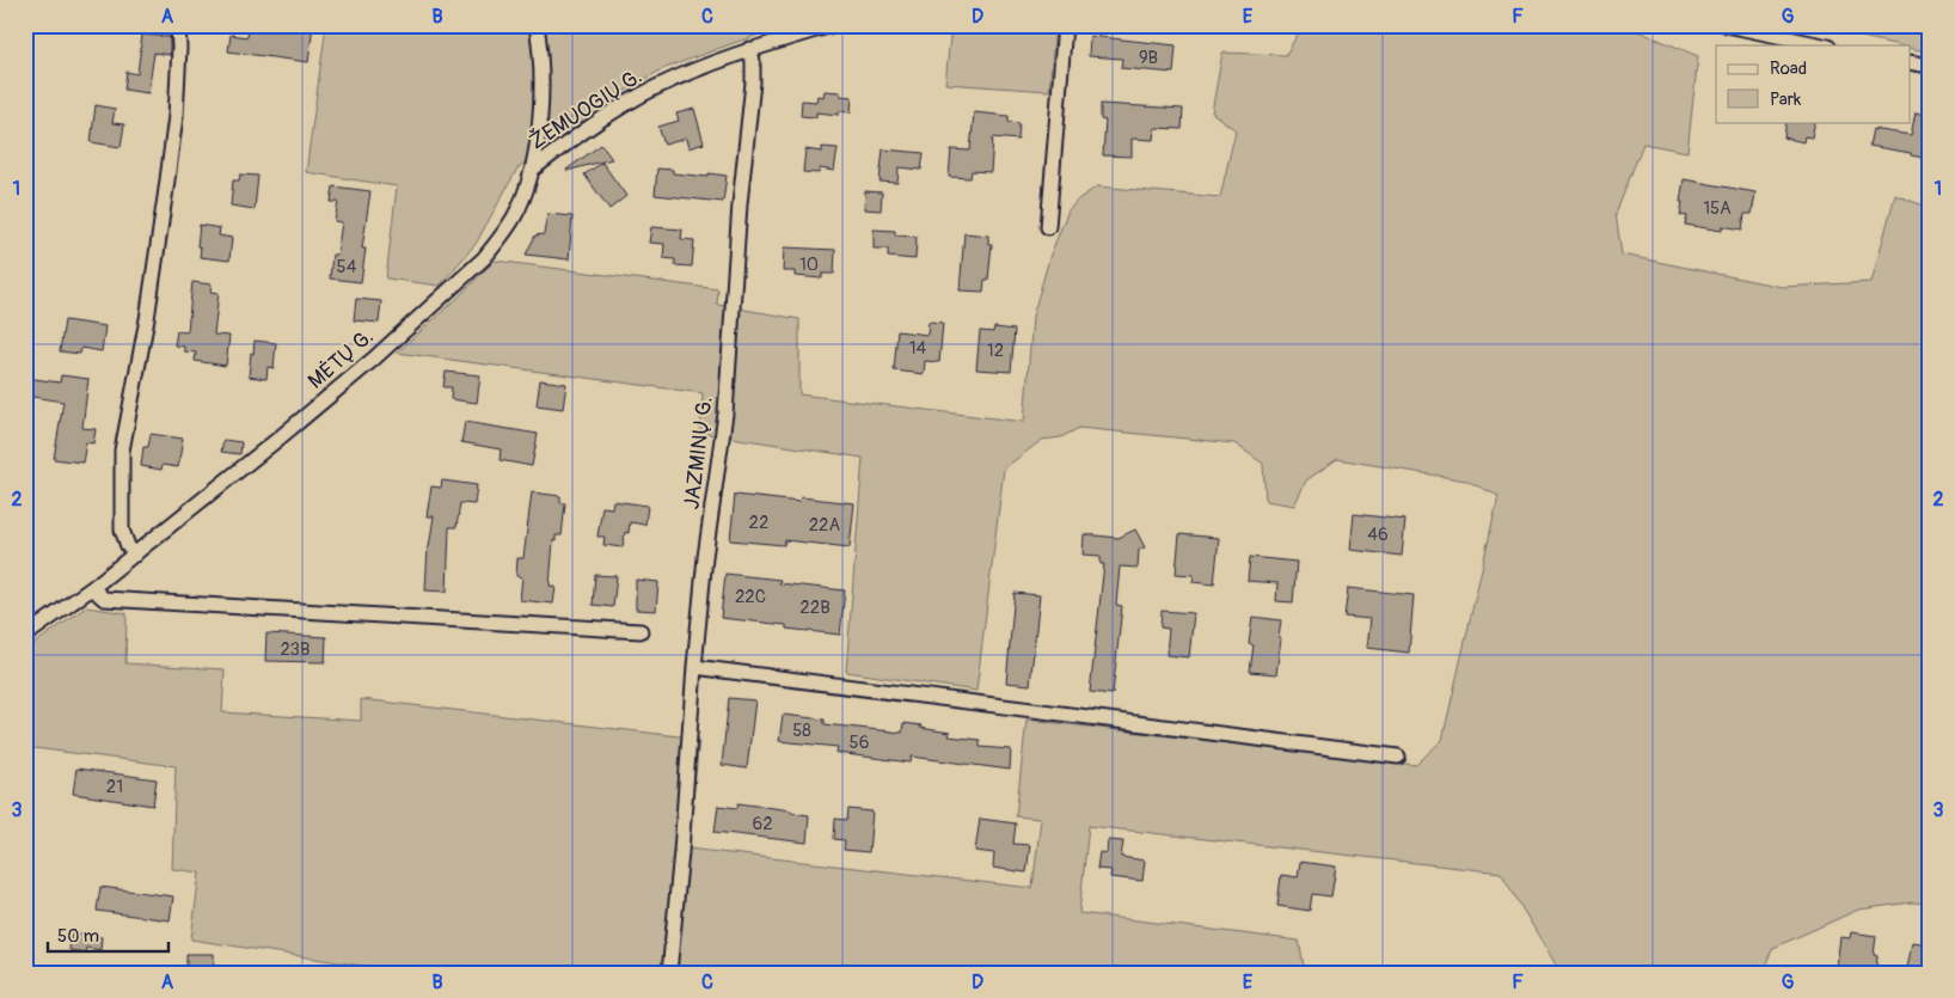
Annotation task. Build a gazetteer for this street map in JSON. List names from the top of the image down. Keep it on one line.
{"streets":{"street":["ŽEMUOGIŲ G.","MĖTŲ G.","JAZMINŲ G."]},"crossings":[["ŽEMUOGIŲ G.","MĖTŲ G."],["ŽEMUOGIŲ G.","JAZMINŲ G."]],"house_numbers":["9B","15A","10","54","14","12","22","22A","46","22C","22B","23B","58","56","21","62"],"legend":["Road","Park"],"scale_bar":"50 m","grid":{"columns":["A","B","C","D","E","F","G"],"rows":["1","2","3"]}}
